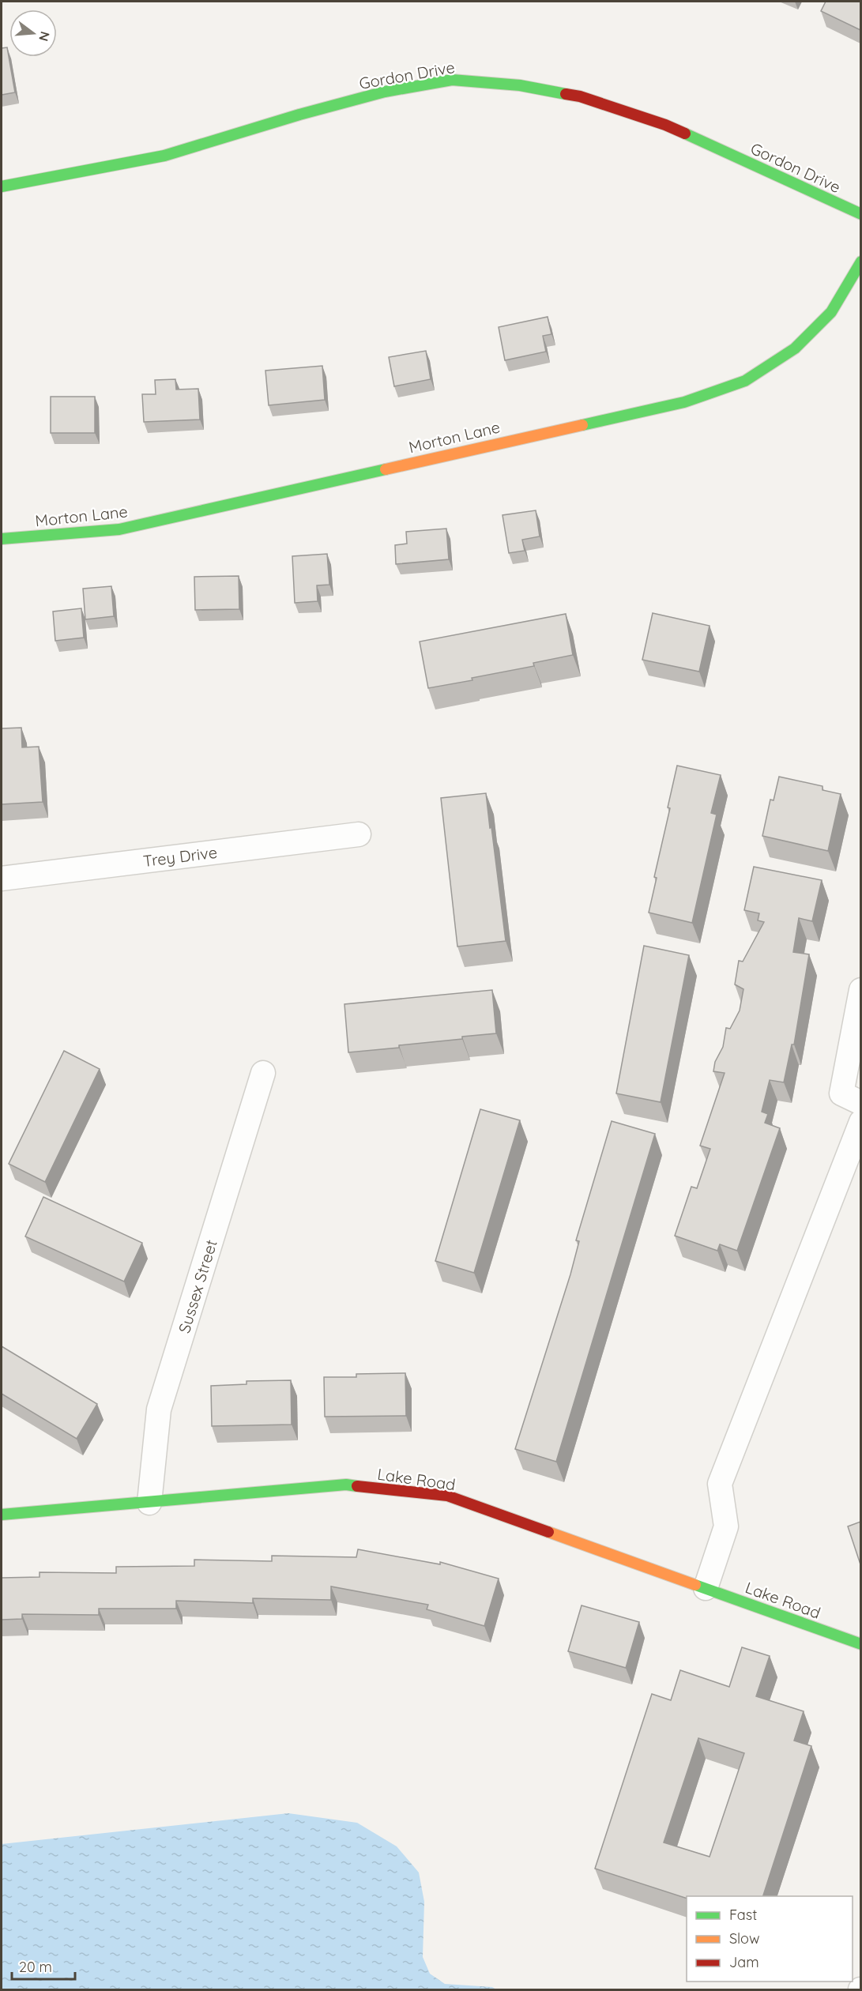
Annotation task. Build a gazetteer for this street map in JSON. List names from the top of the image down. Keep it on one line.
{"streets":{"street":["Gordon Drive","Morton Lane","Trey Drive","Sussex Street","Lake Road"]},"crossings":[["Sussex Street","Lake Road"]],"legend":["Fast","Slow","Jam"],"scale_bar":"20 m","north":"right"}
